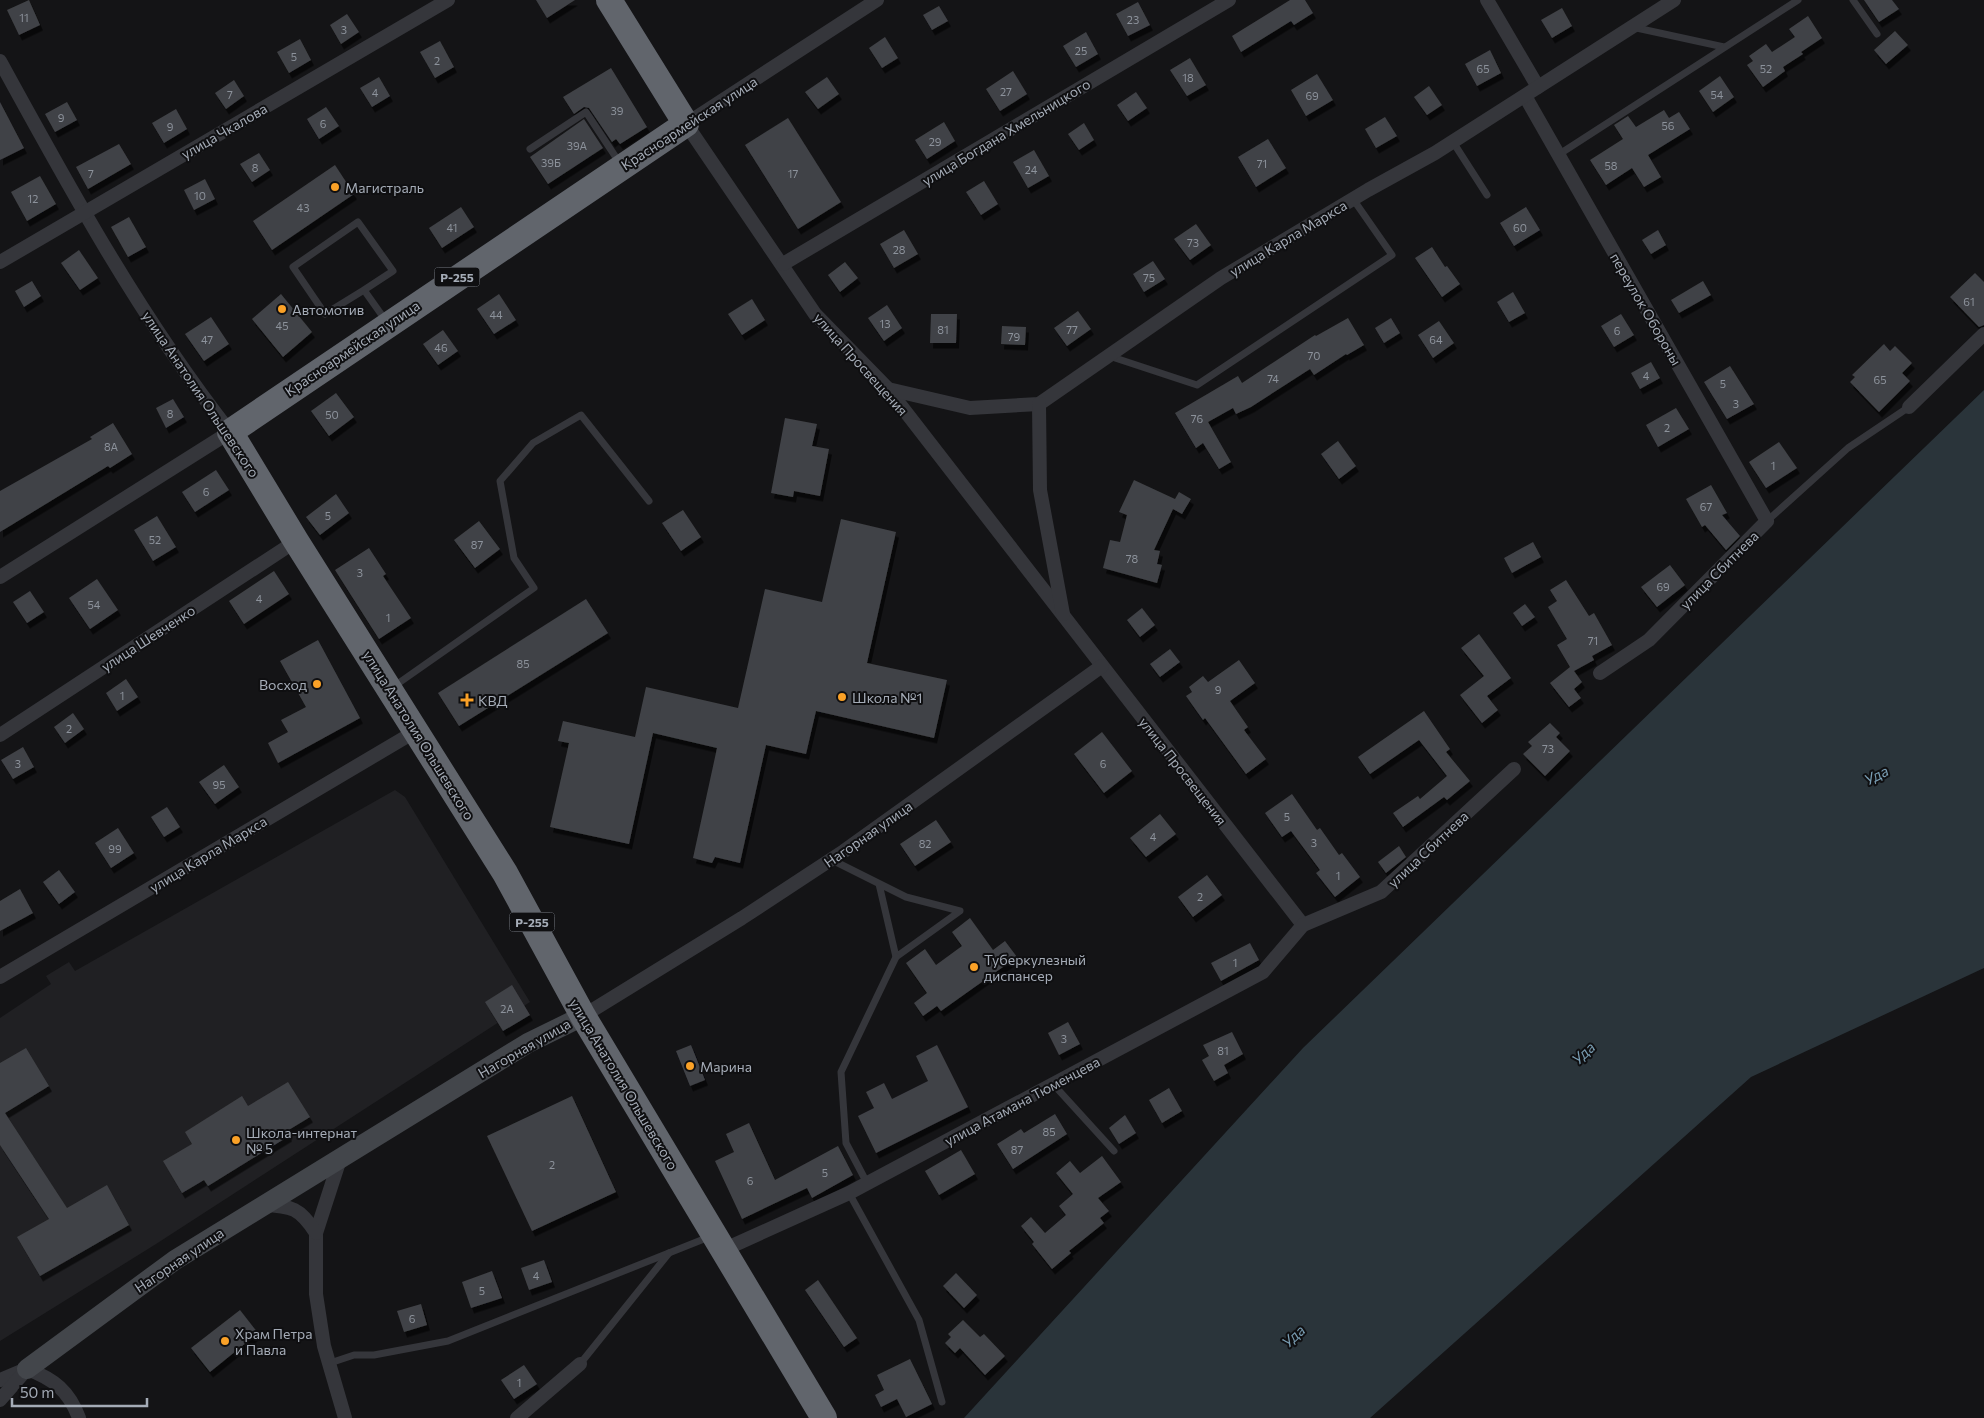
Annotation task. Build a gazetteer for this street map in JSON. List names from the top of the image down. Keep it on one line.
{"streets":{"highway":["Красноармейская улица","Р-255","улица Просвещения","улица Анатолия Ольшевского"],"street":["улица Чкалова","улица Богдана Хмельницкого","улица Карла Маркса","переулок Обороны","улица Сбитнева","улица Шевченко","Нагорная улица","улица Атамана Тюменцева"]},"crossings":[["Красноармейская улица","улица Просвещения"],["Красноармейская улица","улица Анатолия Ольшевского"],["улица Чкалова","улица Анатолия Ольшевского"],["улица Богдана Хмельницкого","улица Просвещения"],["улица Карла Маркса","переулок Обороны"],["улица Карла Маркса","улица Просвещения"],["улица Карла Маркса","улица Анатолия Ольшевского"],["переулок Обороны","улица Сбитнева"],["улица Просвещения","улица Сбитнева"],["улица Просвещения","Нагорная улица"],["улица Просвещения","улица Атамана Тюменцева"],["улица Анатолия Ольшевского","улица Шевченко"],["улица Анатолия Ольшевского","Нагорная улица"],["улица Анатолия Ольшевского","улица Атамана Тюменцева"],["улица Сбитнева","улица Атамана Тюменцева"]],"water":["Уда"],"places":{"other":["Магистраль","Автомотив","Восход","Школа №1","Туберкулезный диспансер","Марина","Школа-интернат № 5","Храм Петра и Павла"],"health":["КВД"]},"house_numbers":["11","23","3","25","5","2","65","52","18","27","4","7","54","69","39","9","6","56","9","29","39А","39Б","71","58","8","24","7","17","10","12","43","41","60","73","28","75","61","44","13","45","81","77","6","79","47","64","46","70","4","74","65","5","3","8","50","76","2","8А","1","6","67","5","52","87","78","3","69","4","54","1","71","85","9","1","2","73","3","6","95","5","4","3","82","99","1","2","1","2А","3","81","85","87","2","5","6","4","5","6","1"],"scale_bar":"50 m"}
